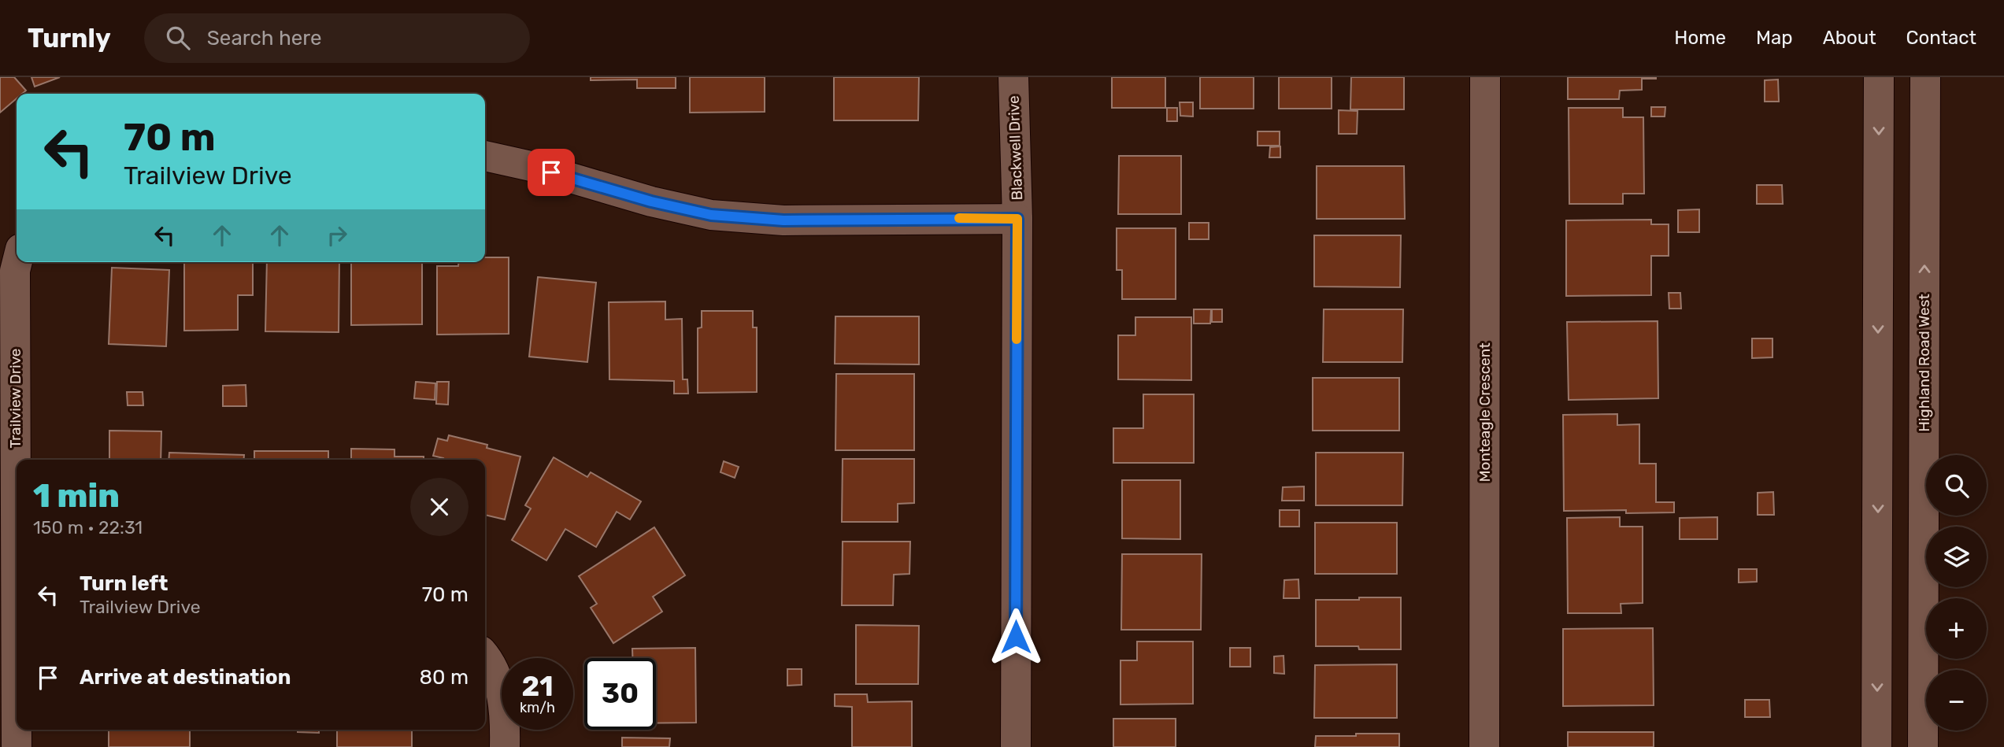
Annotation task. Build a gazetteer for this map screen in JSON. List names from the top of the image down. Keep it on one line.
{"streets":{"street":["Blackwell Drive","Highland Road West","Trailview Drive","Monteagle Crescent"]},"page":{"header":"Turnly","search":"Search here","nav":["Home","Map","About","Contact"],"turn":["70 m","Trailview Drive"],"map_buttons":["+","−"],"heading":["1 min","150 m · 22:31"],"list":[{"name":"Turn left","note":"Trailview Drive","value":"70 m"},{"name":"Arrive at destination","value":"80 m"}],"speed":"21 km/h","limit":"30"}}
